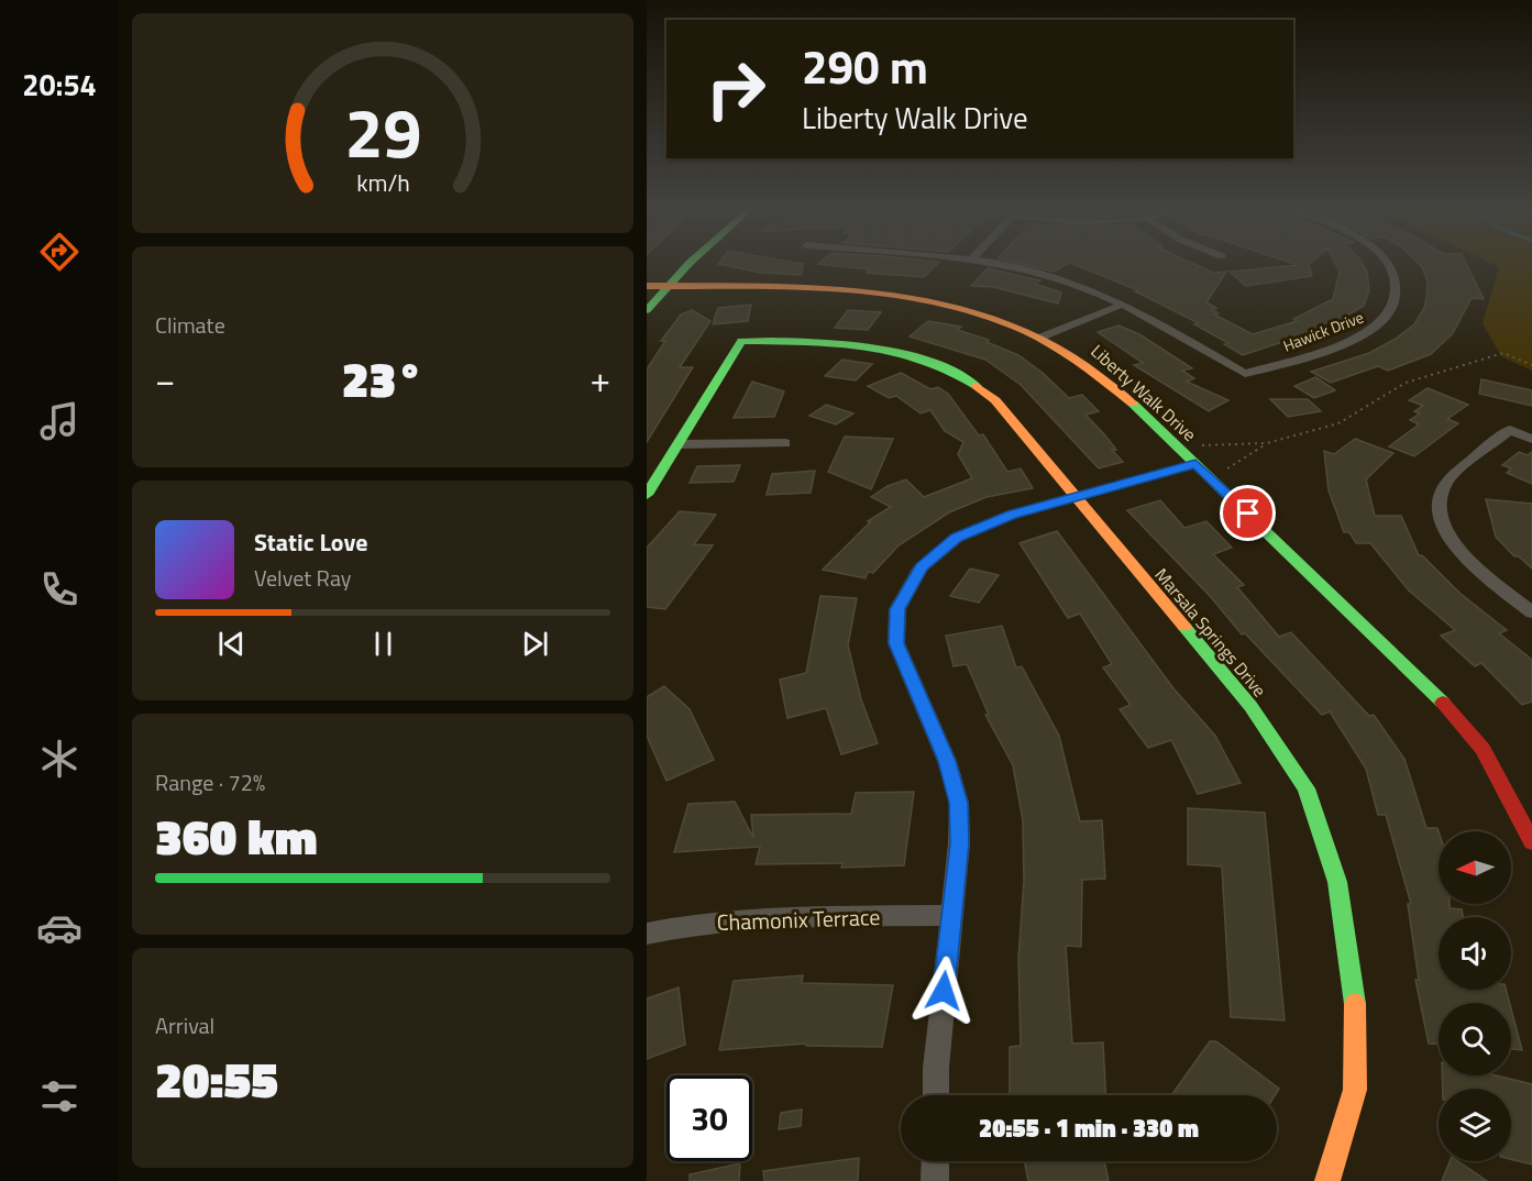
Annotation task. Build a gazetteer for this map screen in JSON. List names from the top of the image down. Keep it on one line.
{"streets":{"street":["Hawick Drive","Liberty Walk Drive","Marsala Springs Drive","Chamonix Terrace"]},"north":"left","page":{"tabs":"20:54","turn":["290 m","Liberty Walk Drive"],"tile":["Climate",["Range · 72%","360 km"],["Arrival","20:55"]],"heat":["−","23°","+"],"song":["Static Love","Velvet Ray"],"limit":"30","trip":"20:55 · 1 min · 330 m","gauge":["29","km/h"]}}
